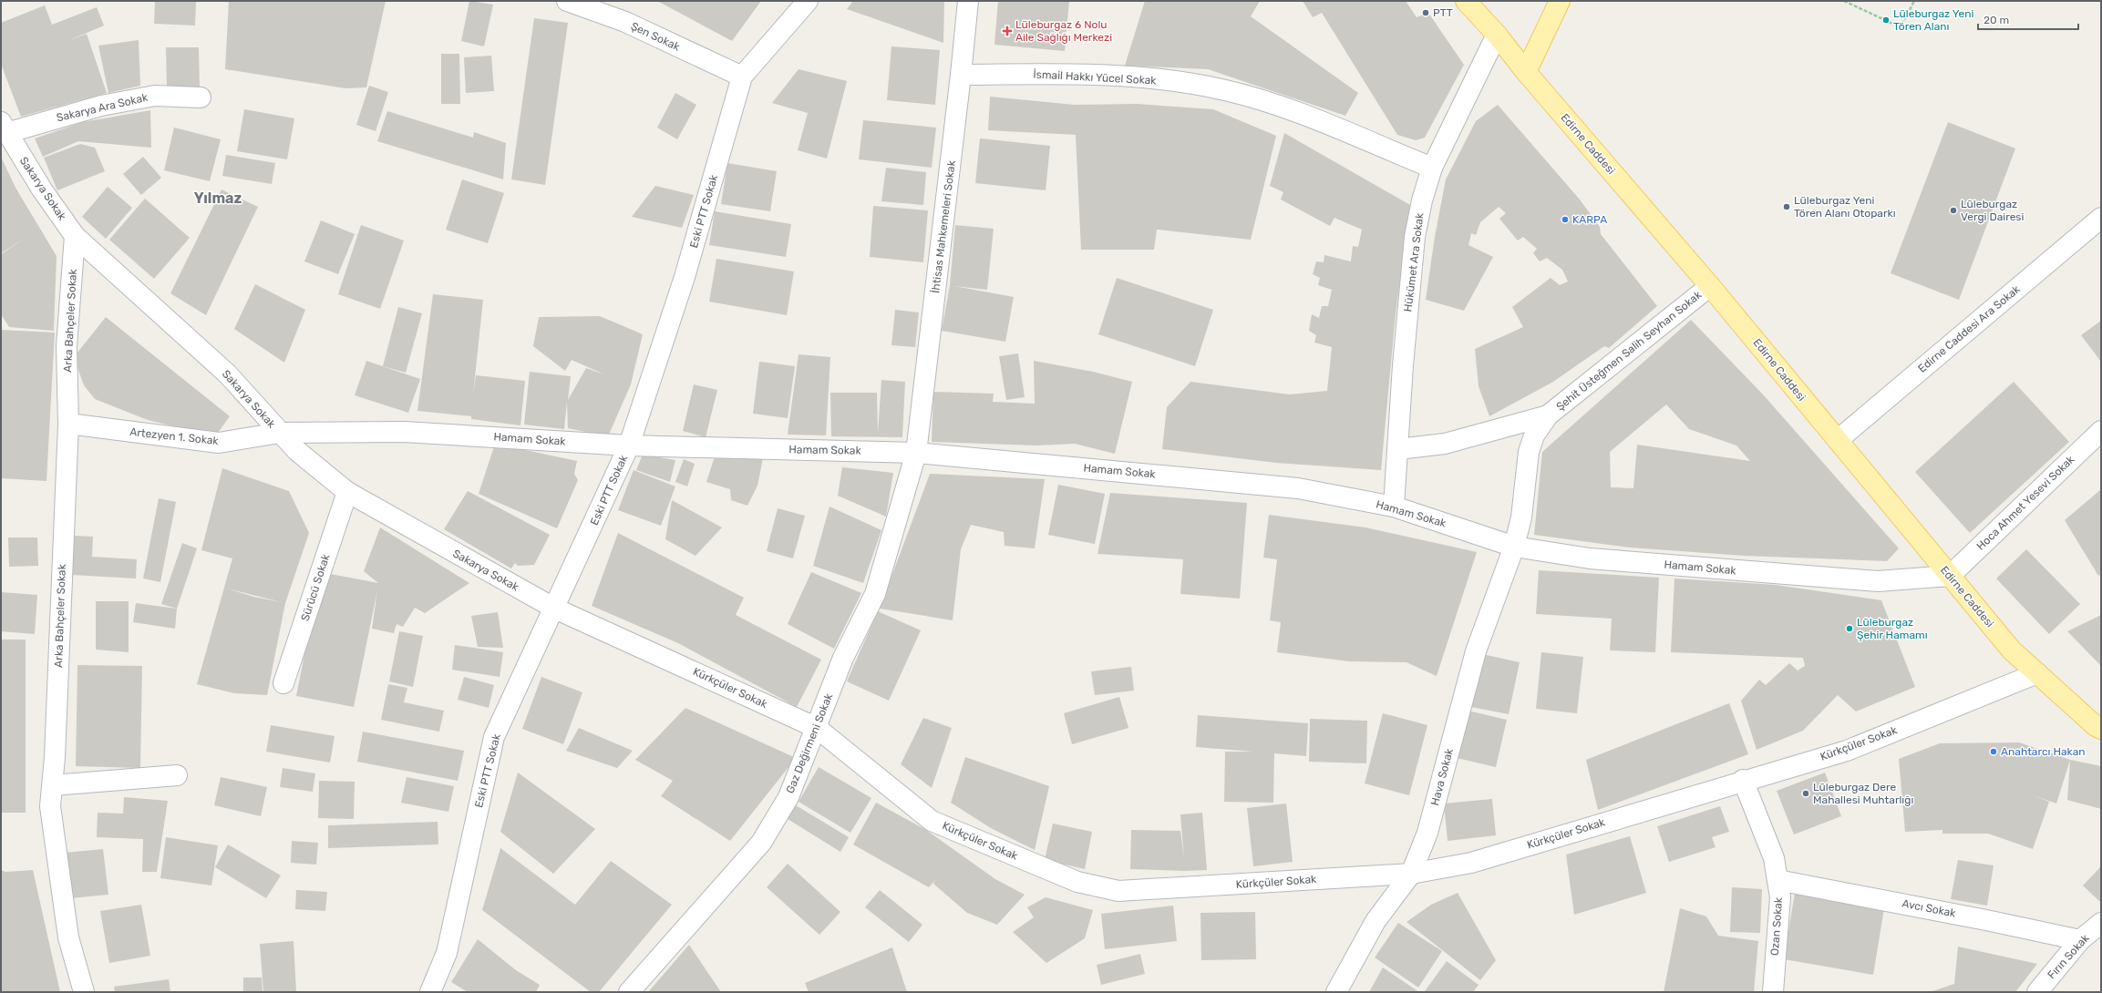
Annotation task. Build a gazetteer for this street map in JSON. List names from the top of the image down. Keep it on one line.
{"streets":{"main road":["Edirne Caddesi"],"street":["Şen Sokak","İsmail Hakkı Yücel Sokak","Sakarya Ara Sokak","Sakarya Sokak","Eski PTT Sokak","İhtisas Mahkemeleri Sokak","Hükümet Ara Sokak","Arka Bahçeler Sokak","Edirne Caddesi Ara Sokak","Şehit Üsteğmen Salih Seyhan Sokak","Artezyen 1. Sokak","Hamam Sokak","Hoca Ahmet Yesevi Sokak","Sürücü Sokak","Kürkçüler Sokak","Gaz Değirmeni Sokak","Hava Sokak","Avcı Sokak","Ozan Sokak","Fırın Sokak"]},"crossings":[["Şen Sokak","Eski PTT Sokak"],["İsmail Hakkı Yücel Sokak","İhtisas Mahkemeleri Sokak"],["İsmail Hakkı Yücel Sokak","Hükümet Ara Sokak"],["Sakarya Ara Sokak","Sakarya Sokak"],["Edirne Caddesi","Hükümet Ara Sokak"],["Edirne Caddesi","Edirne Caddesi Ara Sokak"],["Edirne Caddesi","Şehit Üsteğmen Salih Seyhan Sokak"],["Edirne Caddesi","Hamam Sokak"],["Edirne Caddesi","Hoca Ahmet Yesevi Sokak"],["Edirne Caddesi","Kürkçüler Sokak"],["Sakarya Sokak","Eski PTT Sokak"],["Sakarya Sokak","Arka Bahçeler Sokak"],["Sakarya Sokak","Artezyen 1. Sokak"],["Sakarya Sokak","Hamam Sokak"],["Sakarya Sokak","Sürücü Sokak"],["Sakarya Sokak","Kürkçüler Sokak"],["Eski PTT Sokak","Hamam Sokak"],["Eski PTT Sokak","Kürkçüler Sokak"],["İhtisas Mahkemeleri Sokak","Hamam Sokak"],["İhtisas Mahkemeleri Sokak","Gaz Değirmeni Sokak"],["Hükümet Ara Sokak","Şehit Üsteğmen Salih Seyhan Sokak"],["Hükümet Ara Sokak","Hamam Sokak"],["Arka Bahçeler Sokak","Artezyen 1. Sokak"],["Şehit Üsteğmen Salih Seyhan Sokak","Hamam Sokak"],["Şehit Üsteğmen Salih Seyhan Sokak","Hava Sokak"],["Artezyen 1. Sokak","Hamam Sokak"],["Hamam Sokak","Hoca Ahmet Yesevi Sokak"],["Hamam Sokak","Gaz Değirmeni Sokak"],["Hamam Sokak","Hava Sokak"],["Kürkçüler Sokak","Gaz Değirmeni Sokak"],["Kürkçüler Sokak","Hava Sokak"],["Kürkçüler Sokak","Ozan Sokak"],["Avcı Sokak","Ozan Sokak"],["Avcı Sokak","Fırın Sokak"]],"districts":["Yılmaz"],"places":{"other":["PTT","Lüleburgaz Yeni Tören Alanı","Lüleburgaz Yeni Tören Alanı Otoparkı","Lüleburgaz Vergi Dairesi","KARPA","Lüleburgaz Şehir Hamamı","Anahtarcı Hakan","Lüleburgaz Dere Mahallesi Muhtarlığı"],"health":["Lüleburgaz 6 Nolu Aile Sağlığı Merkezi"]},"scale_bar":"20 m"}
